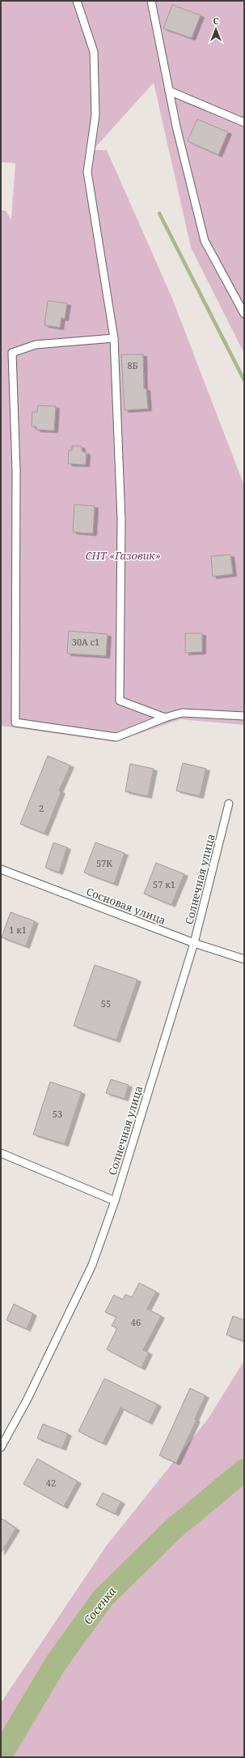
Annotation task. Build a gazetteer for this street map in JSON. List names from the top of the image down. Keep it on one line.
{"streets":{"lane":["Солнечная улица","Сосновая улица"]},"crossings":[["Солнечная улица","Сосновая улица"]],"water":["Сосенка"],"parks":["СНТ «Газовик»"],"house_numbers":["8Б","30А с1","2","57К","57 к1","1 к1","55","53","46","42"],"north":"top"}
